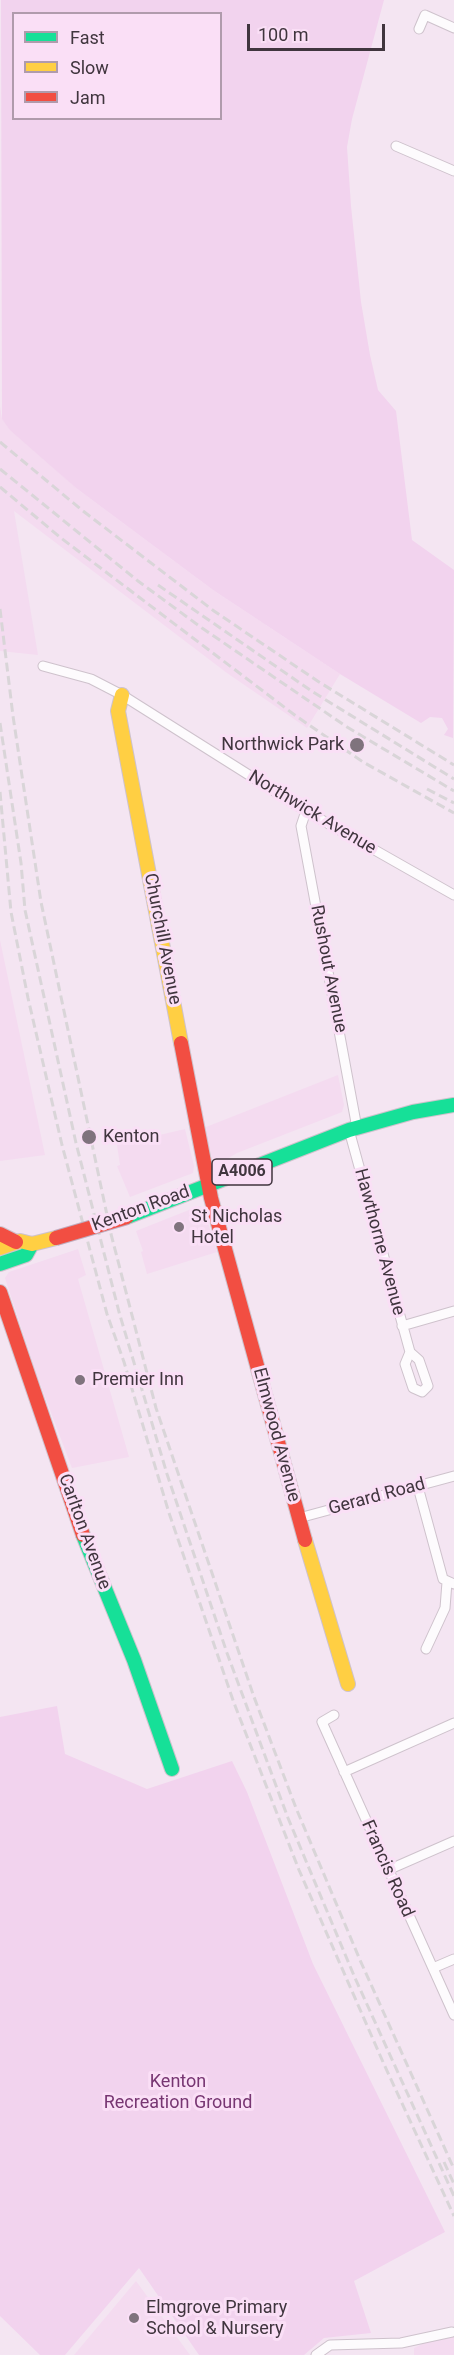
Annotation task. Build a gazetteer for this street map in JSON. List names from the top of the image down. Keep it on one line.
{"streets":{"street":["Northwick Avenue","Churchill Avenue","Rushout Avenue","A4006","Kenton Road","Hawthorne Avenue","Elmwood Avenue","Gerard Road","Carlton Avenue","Francis Road"]},"crossings":[["Northwick Avenue","Churchill Avenue"],["Northwick Avenue","Rushout Avenue"],["Churchill Avenue","Kenton Road"],["Churchill Avenue","Elmwood Avenue"],["Rushout Avenue","Kenton Road"],["Rushout Avenue","Hawthorne Avenue"],["Kenton Road","Hawthorne Avenue"],["Kenton Road","Elmwood Avenue"],["Elmwood Avenue","Gerard Road"]],"parks":["Kenton Recreation Ground"],"places":["Northwick Park","Kenton","St Nicholas Hotel","Premier Inn","Elmgrove Primary School & Nursery"],"legend":["Fast","Slow","Jam"],"scale_bar":"100 m"}
